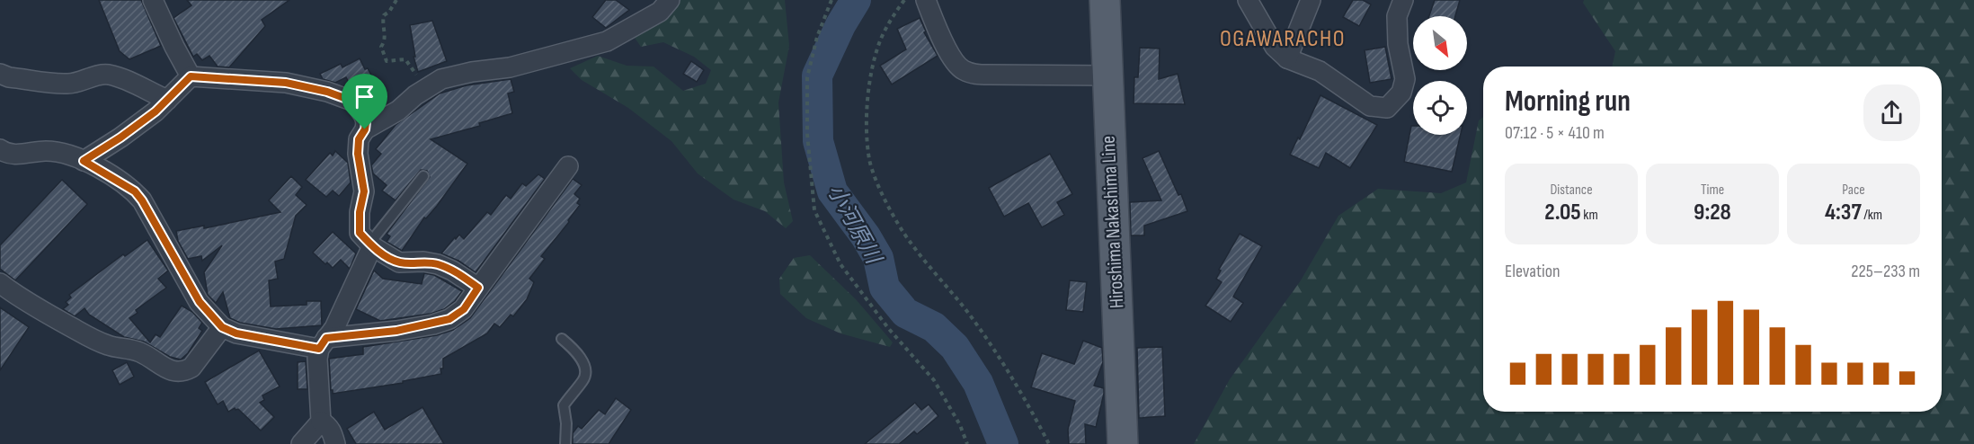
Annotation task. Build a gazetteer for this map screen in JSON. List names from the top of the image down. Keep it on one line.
{"streets":{"main road":["Hiroshima Nakashima Line"]},"districts":["OGAWARACHO"],"water":["小河原川"],"north":"bottom right","page":{"heading":["Morning run","07:12 · 5 × 410 m"],"stats":[["Distance","2.05 km"],["Time","9:28"],["Pace","4:37 /km"]],"chart":["Elevation","225–233 m"]}}
